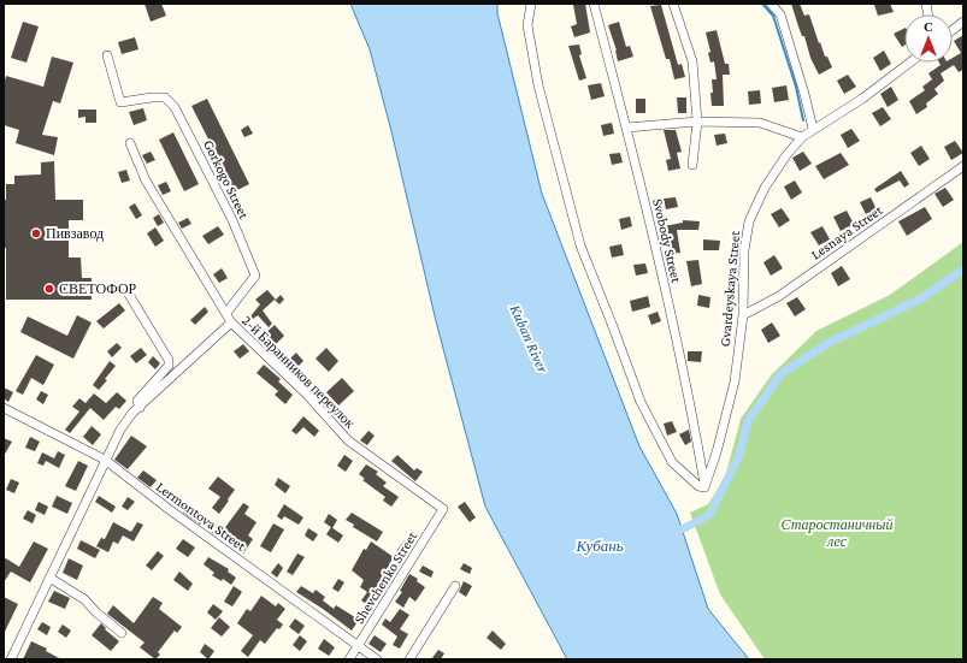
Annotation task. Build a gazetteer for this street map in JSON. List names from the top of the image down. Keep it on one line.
{"streets":{"street":["Gorkogo Street","Lesnaya Street","Svobody Street","Gvardeyskaya Street","2-й Баранников переулок","Lermontova Street","Shevchenko Street"]},"crossings":[["Gorkogo Street","2-й Баранников переулок"],["Lesnaya Street","Gvardeyskaya Street"],["Svobody Street","Gvardeyskaya Street"],["2-й Баранников переулок","Shevchenko Street"],["Lermontova Street","Shevchenko Street"]],"water":["Kuban River","Кубань"],"parks":["Старостаничный лес"],"places":["Пивзавод","СВЕТОФОР"],"north":"top"}
